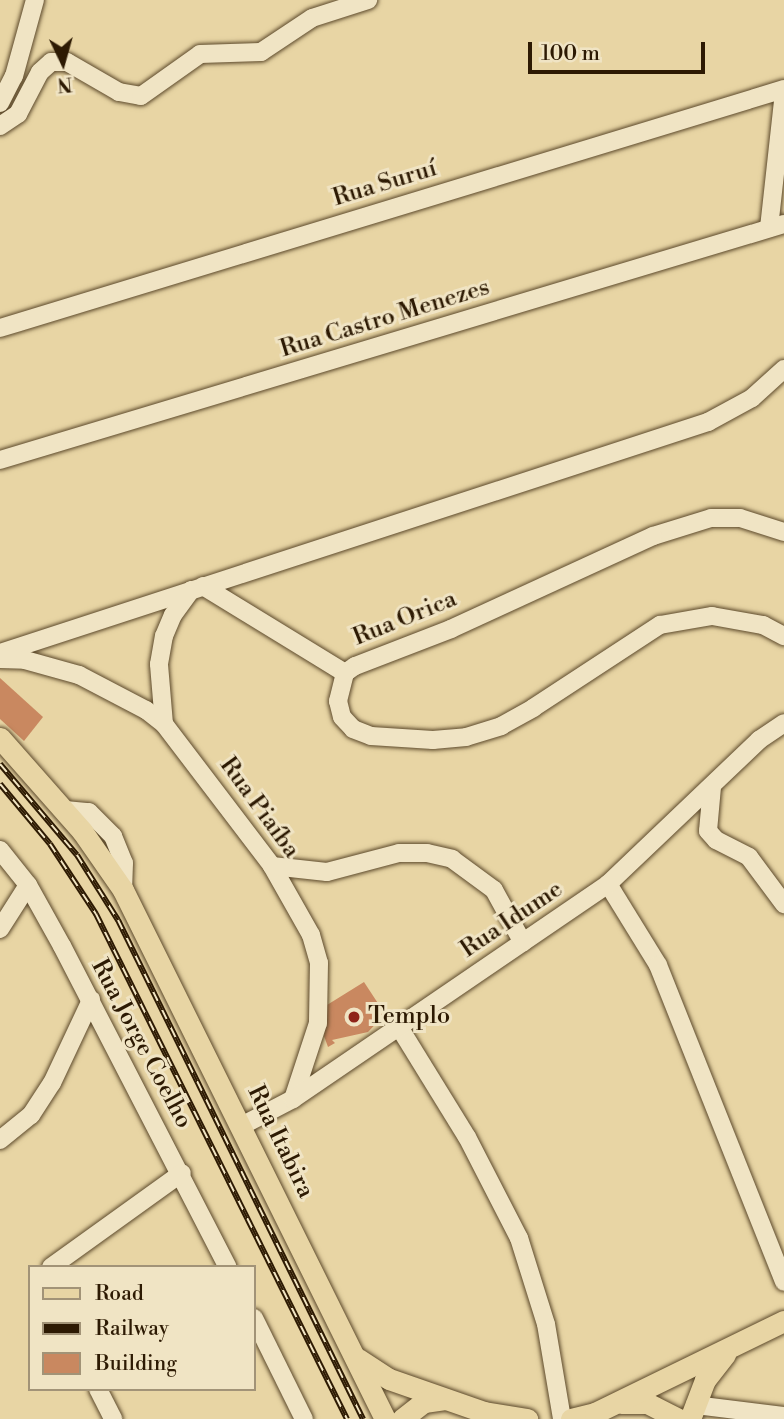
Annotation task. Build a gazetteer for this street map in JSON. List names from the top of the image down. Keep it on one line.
{"streets":{"main road":["Rua Itabira"],"street":["Rua Suruí","Rua Castro Menezes","Rua Orica","Rua Piaíba","Rua Idume","Rua Jorge Coelho"]},"crossings":[["Rua Piaíba","Rua Idume"],["Rua Idume","Rua Itabira"]],"places":["Templo"],"legend":["Road","Railway","Building"],"scale_bar":"100 m","north":"bottom"}
